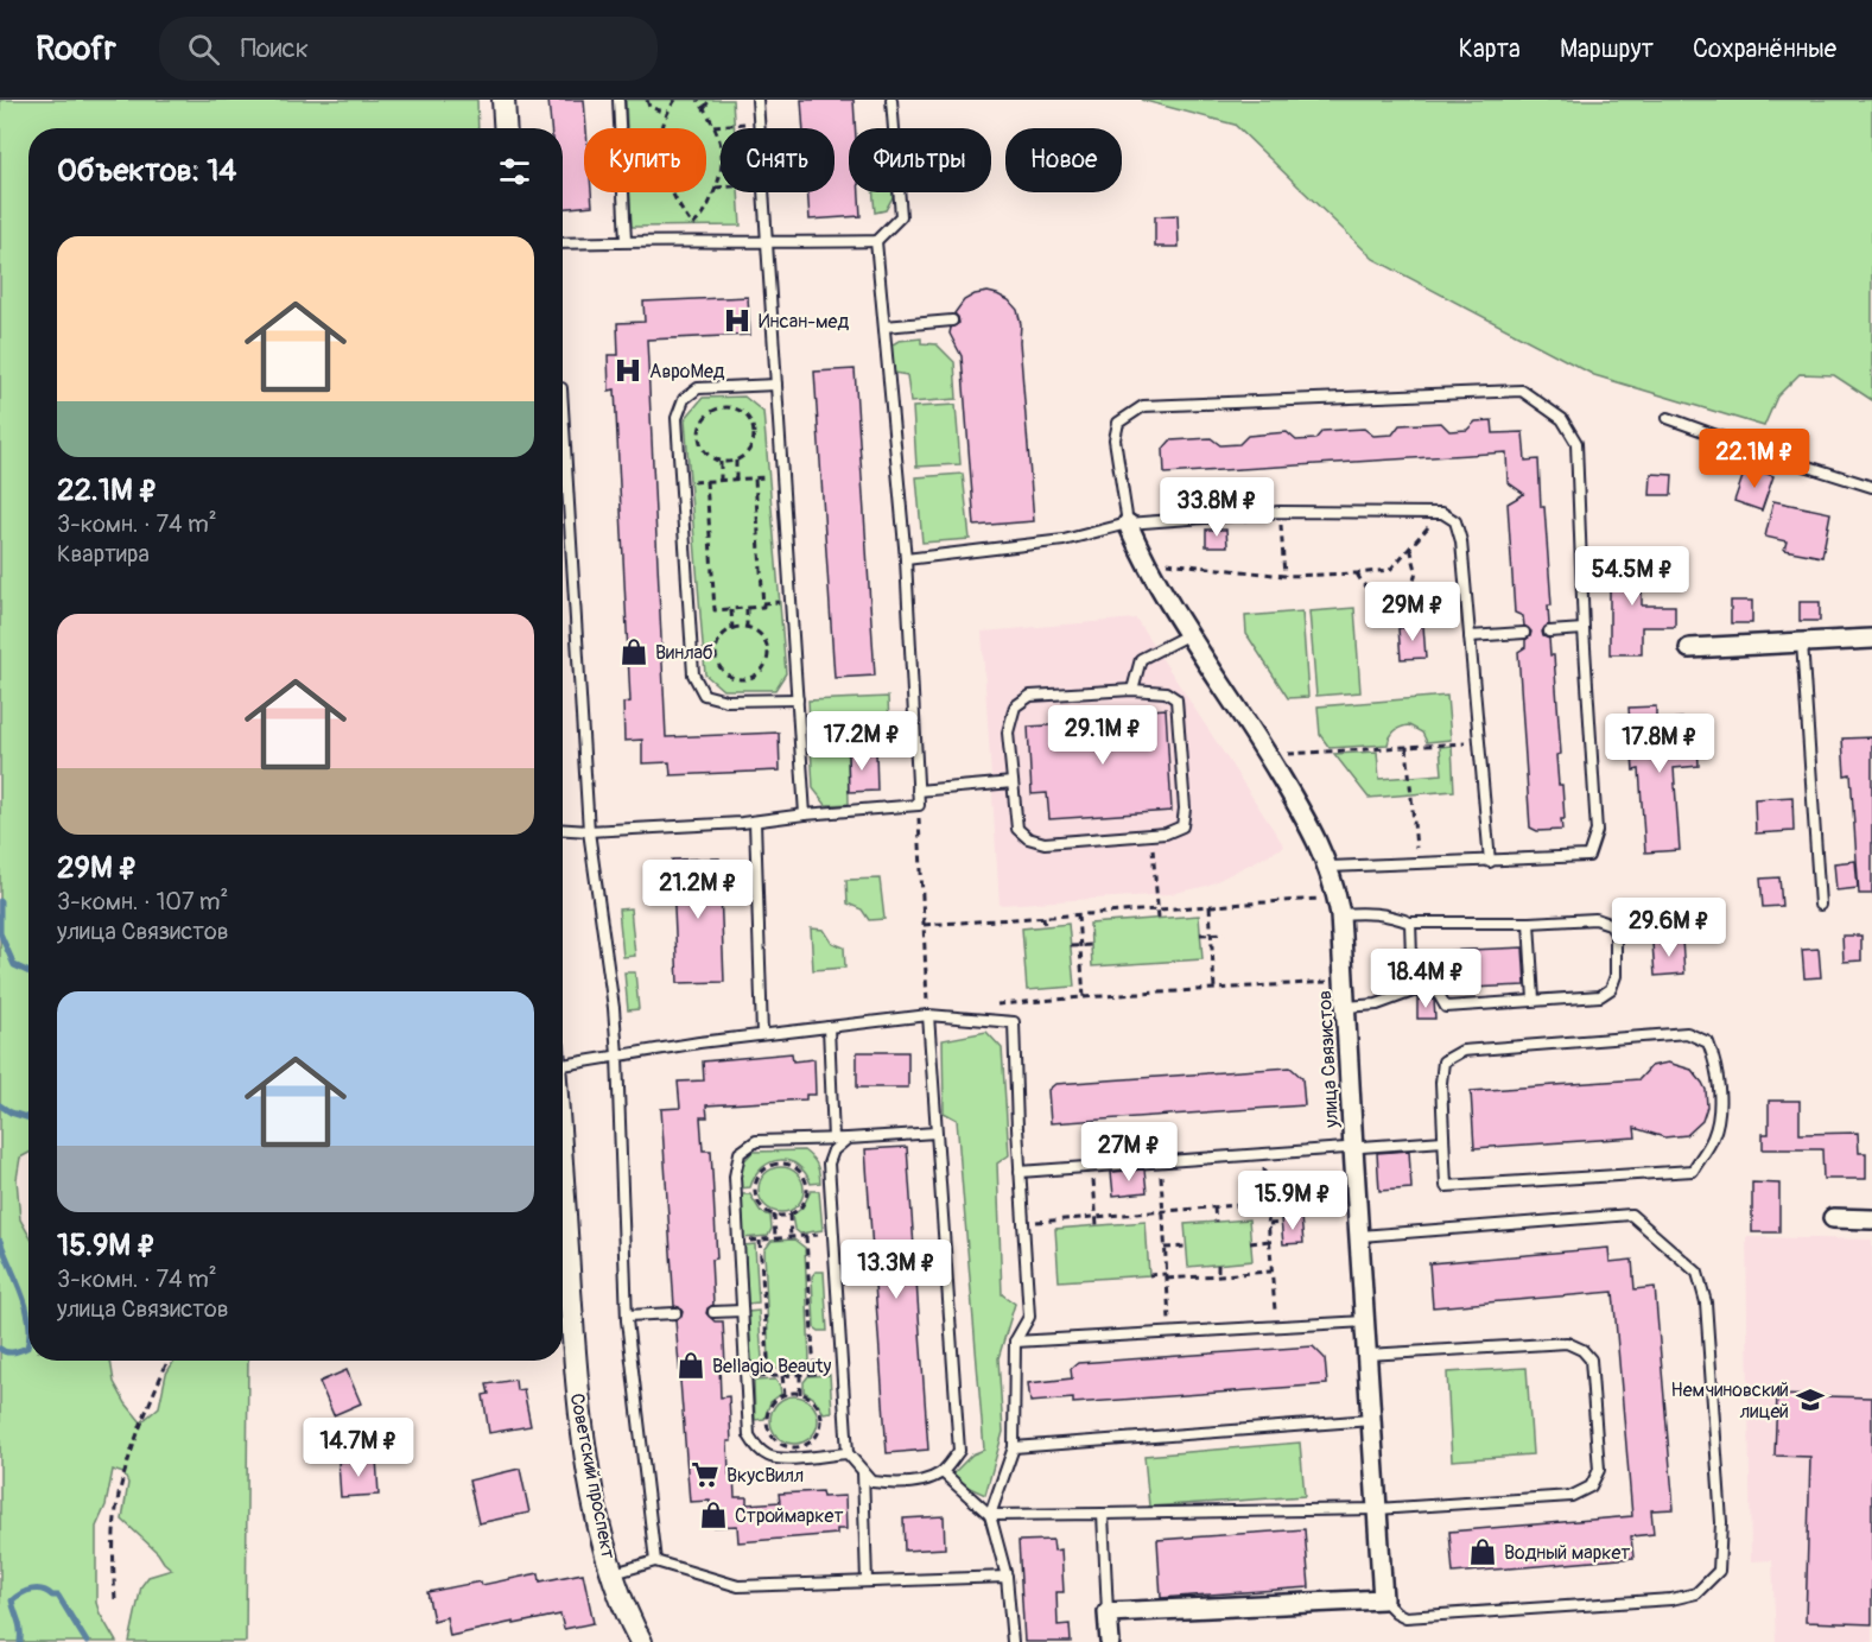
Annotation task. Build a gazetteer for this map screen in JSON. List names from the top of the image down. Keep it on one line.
{"streets":{"street":["улица Связистов","Советский проспект"]},"places":{"hospital":["Инсан-мед","АвроМед"],"shop":["Винлаб","Bellagio Beauty","Строймаркет","Водный маркет"],"school or university":["Немчиновский лицей"],"supermarket":["ВкусВилл"]},"page":{"header":"Roofr","search":"Поиск","nav":["Карта","Маршрут","Сохранённые"],"chip":["Купить","Снять","Фильтры","Новое"],"heading":"Объектов: 14","list":[{"name":"22.1M ₽","note":"3-комн. · 74 m² · Квартира"},{"name":"29M ₽","note":"3-комн. · 107 m² · улица Связистов"},{"name":"15.9M ₽","note":"3-комн. · 74 m² · улица Связистов"}],"price":["22.1M ₽","33.8M ₽","54.5M ₽","29M ₽","29.1M ₽","17.2M ₽","17.8M ₽","21.2M ₽","29.6M ₽","18.4M ₽","27M ₽","15.9M ₽","13.3M ₽","14.7M ₽"]}}
